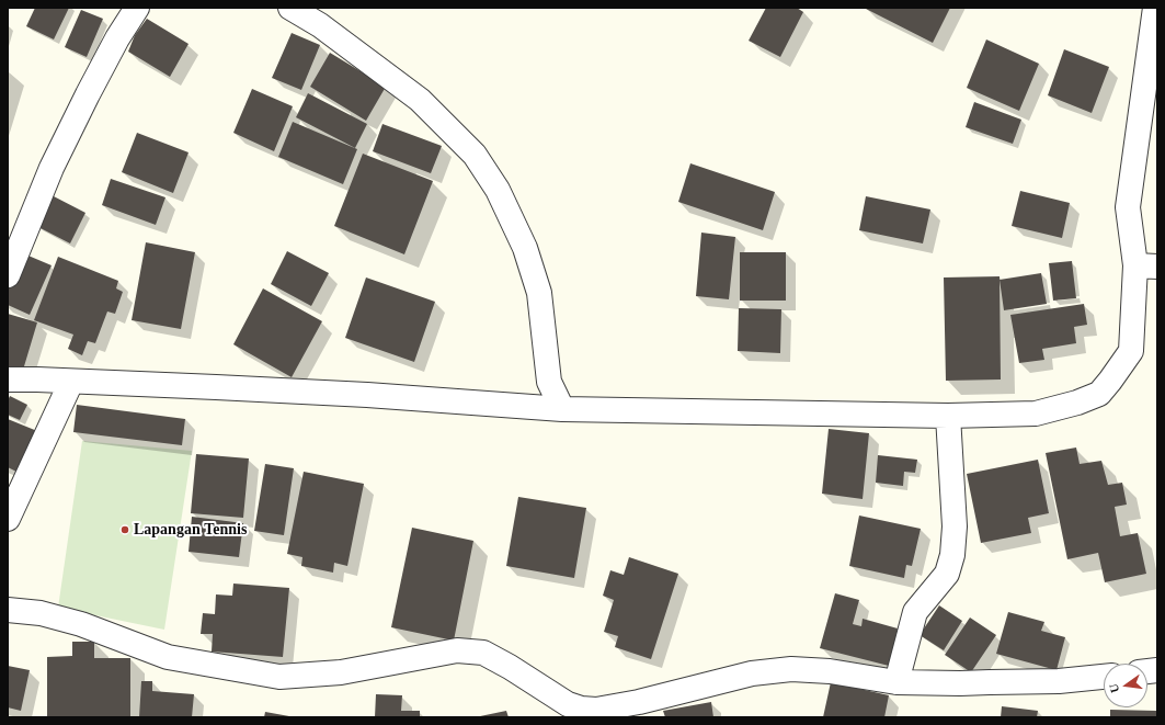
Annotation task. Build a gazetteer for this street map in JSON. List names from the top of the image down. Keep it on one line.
{"places":["Lapangan Tennis"],"north":"left"}
